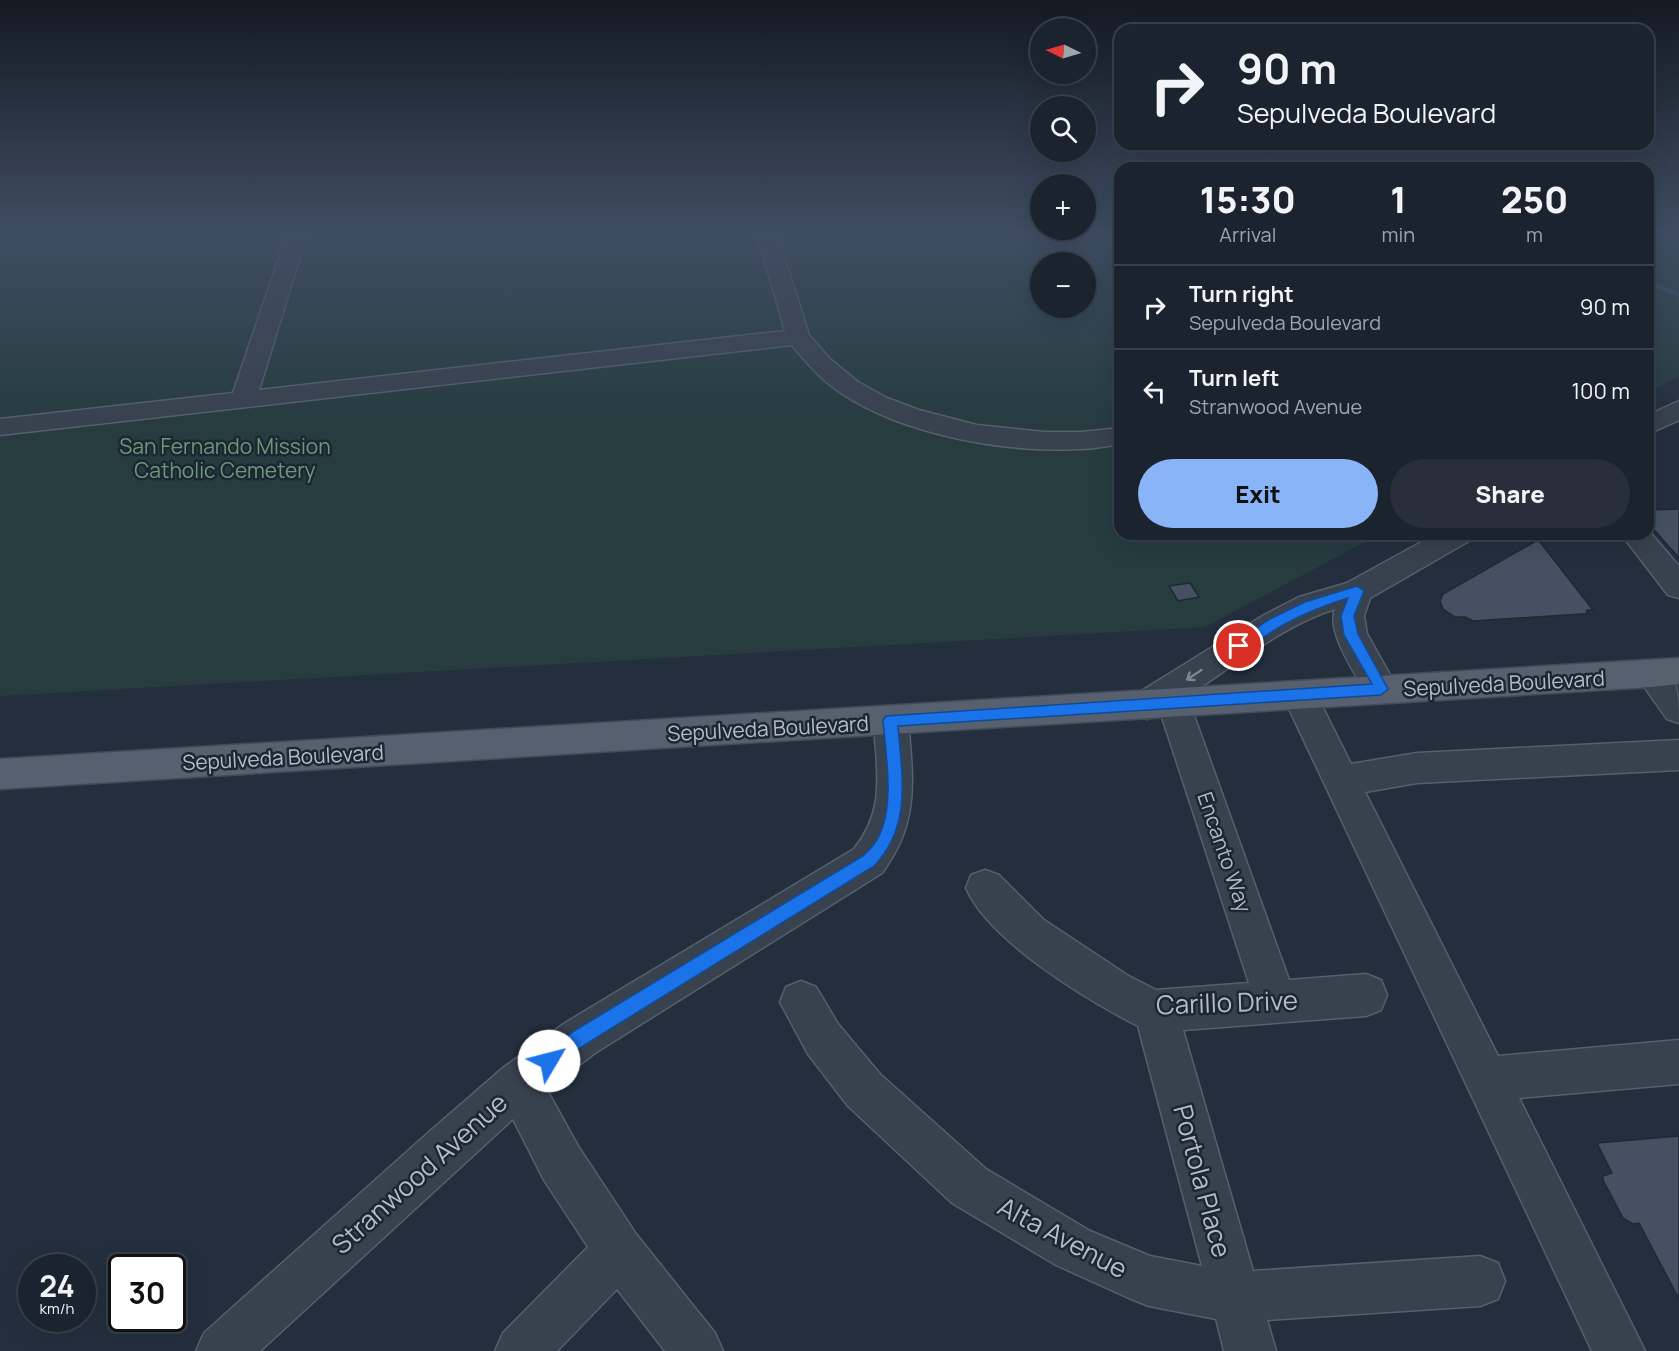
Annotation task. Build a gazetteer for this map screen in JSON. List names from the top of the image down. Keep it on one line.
{"streets":{"main road":["Sepulveda Boulevard"],"street":["Encanto Way","Carillo Drive","Stranwood Avenue","Portola Place","Alta Avenue"]},"crossings":[["Sepulveda Boulevard","Encanto Way"],["Sepulveda Boulevard","Stranwood Avenue"],["Encanto Way","Carillo Drive"],["Carillo Drive","Portola Place"],["Portola Place","Alta Avenue"]],"parks":["San Fernando Mission Catholic Cemetery"],"north":"left","page":{"map_buttons":["+","−"],"turn":["90 m","Sepulveda Boulevard"],"eta":["15:30","Arrival","1","min","250","m"],"list":[{"name":"Turn right","note":"Sepulveda Boulevard","value":"90 m"},{"name":"Turn left","note":"Stranwood Avenue","value":"100 m"}],"buttons":["Exit","Share"],"speed":"24 km/h","limit":"30"}}
